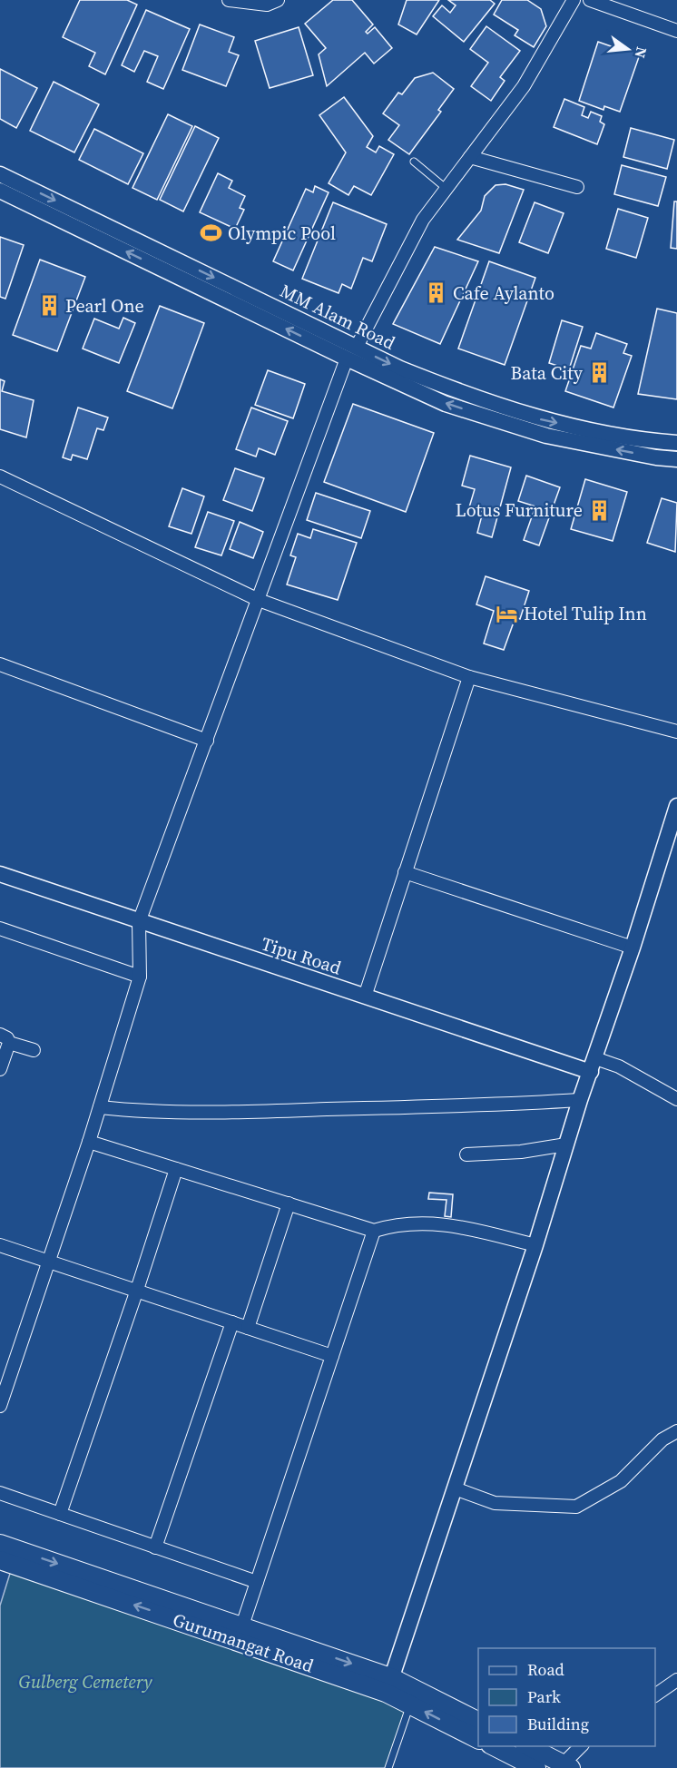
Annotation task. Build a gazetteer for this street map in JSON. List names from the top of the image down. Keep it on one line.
{"streets":{"main road":["Gurumangat Road"],"street":["MM Alam Road","Tipu Road"]},"parks":["Gulberg Cemetery"],"places":{"sports":["Olympic Pool"],"building":["Cafe Aylanto","Pearl One","Bata City","Lotus Furniture"],"hotel":["Hotel Tulip Inn"]},"legend":["Road","Park","Building"],"north":"right"}
